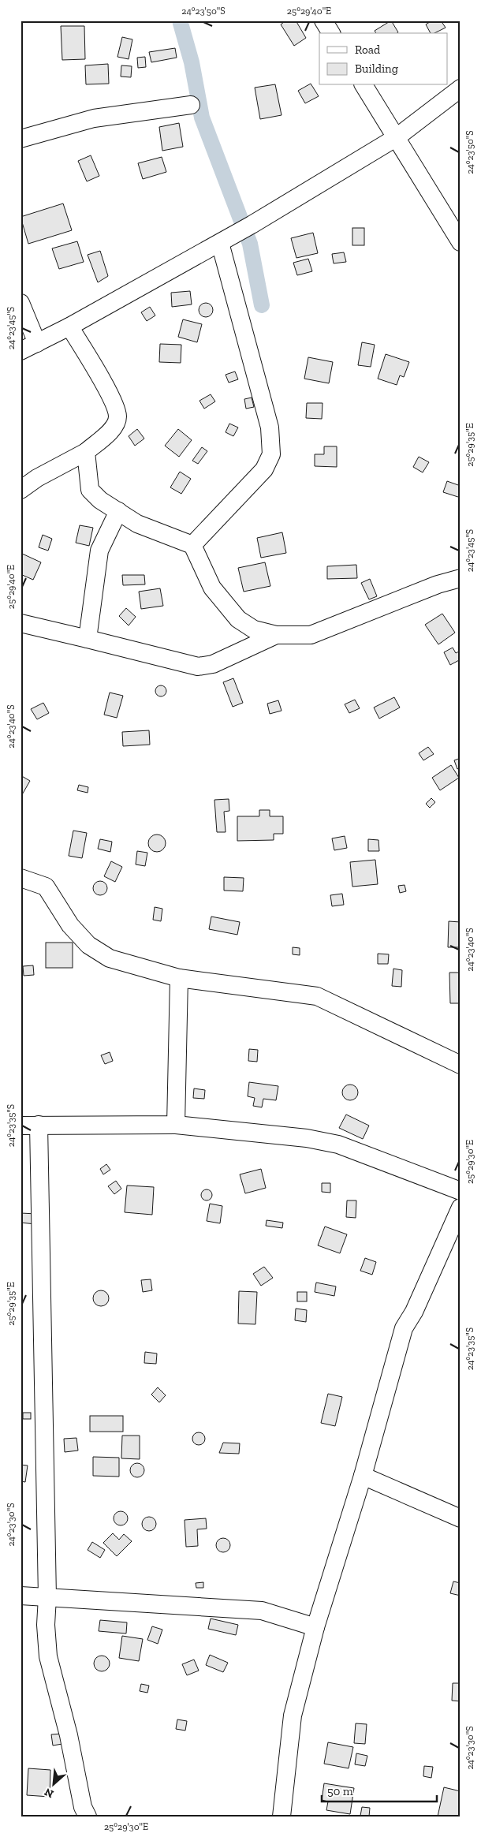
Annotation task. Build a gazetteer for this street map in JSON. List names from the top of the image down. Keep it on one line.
{"legend":["Road","Building"],"scale_bar":"50 m","north":"bottom left","coordinates":["24°23'50\"S","25°29'40\"E","24°23'45\"S","25°29'35\"E","24°23'40\"S","24°23'35\"S","25°29'30\"E","24°23'30\"S"]}
